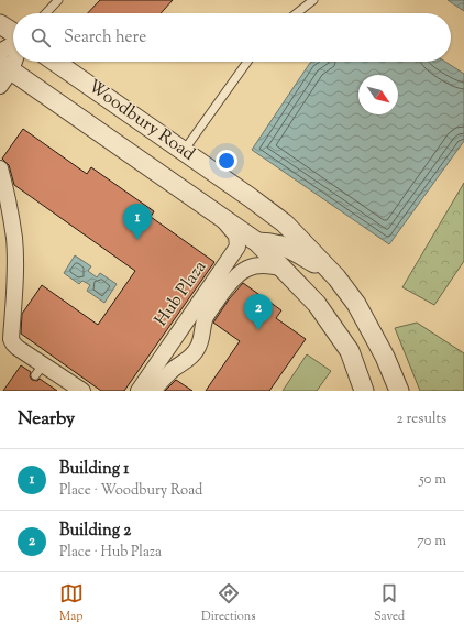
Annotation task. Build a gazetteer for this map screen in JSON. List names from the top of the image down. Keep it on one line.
{"streets":{"street":["Woodbury Road","Hub Plaza"]},"crossings":[["Woodbury Road","Hub Plaza"]],"north":"bottom right","page":{"search":"Search here","pins":["1","2"],"heading":["Nearby","2 results"],"list":[{"mark":"1","name":"Building 1","note":"Place · Woodbury Road","value":"50 m"},{"mark":"2","name":"Building 2","note":"Place · Hub Plaza","value":"70 m"}],"nav":["Map","Directions","Saved"]}}
